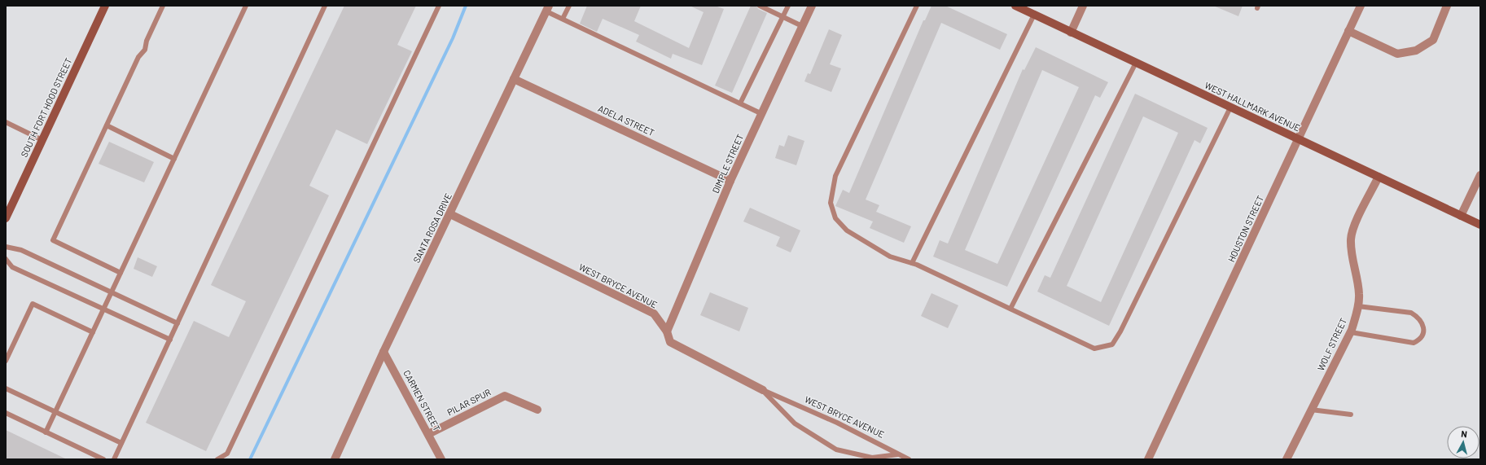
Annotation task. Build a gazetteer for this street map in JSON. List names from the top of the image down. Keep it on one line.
{"streets":{"street":["WEST HALLMARK AVENUE","SOUTH FORT HOOD STREET","ADELA STREET","DIMPLE STREET","SANTA ROSA DRIVE","HOUSTON STREET","WEST BRYCE AVENUE","WOLF STREET","CARMEN STREET","PILAR SPUR"]},"crossings":[["WEST HALLMARK AVENUE","HOUSTON STREET"],["WEST HALLMARK AVENUE","WOLF STREET"],["ADELA STREET","DIMPLE STREET"],["ADELA STREET","SANTA ROSA DRIVE"],["DIMPLE STREET","WEST BRYCE AVENUE"],["SANTA ROSA DRIVE","WEST BRYCE AVENUE"],["SANTA ROSA DRIVE","CARMEN STREET"],["CARMEN STREET","PILAR SPUR"]],"north":"top"}
